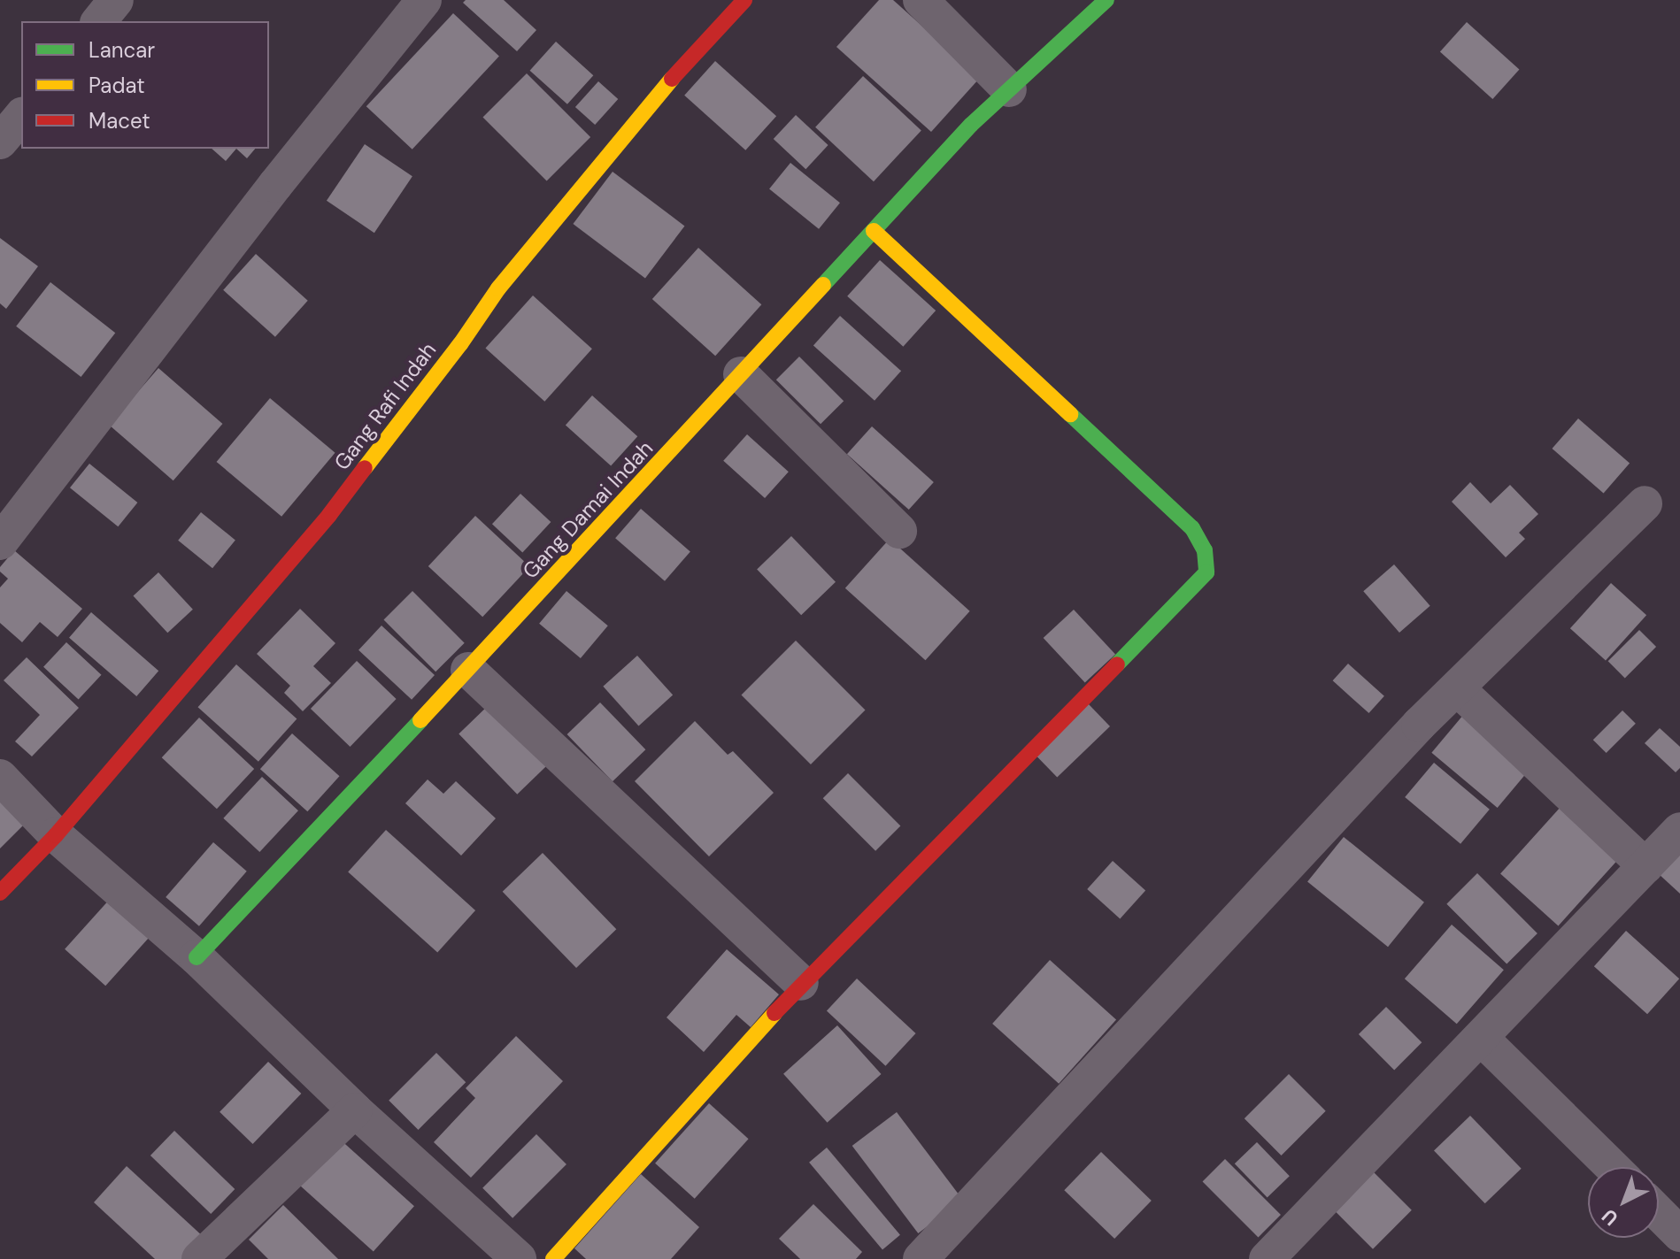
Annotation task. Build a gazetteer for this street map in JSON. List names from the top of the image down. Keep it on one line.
{"streets":{"street":["Gang Rafi Indah","Gang Damai Indah"]},"legend":["Lancar","Padat","Macet"],"north":"bottom left"}
